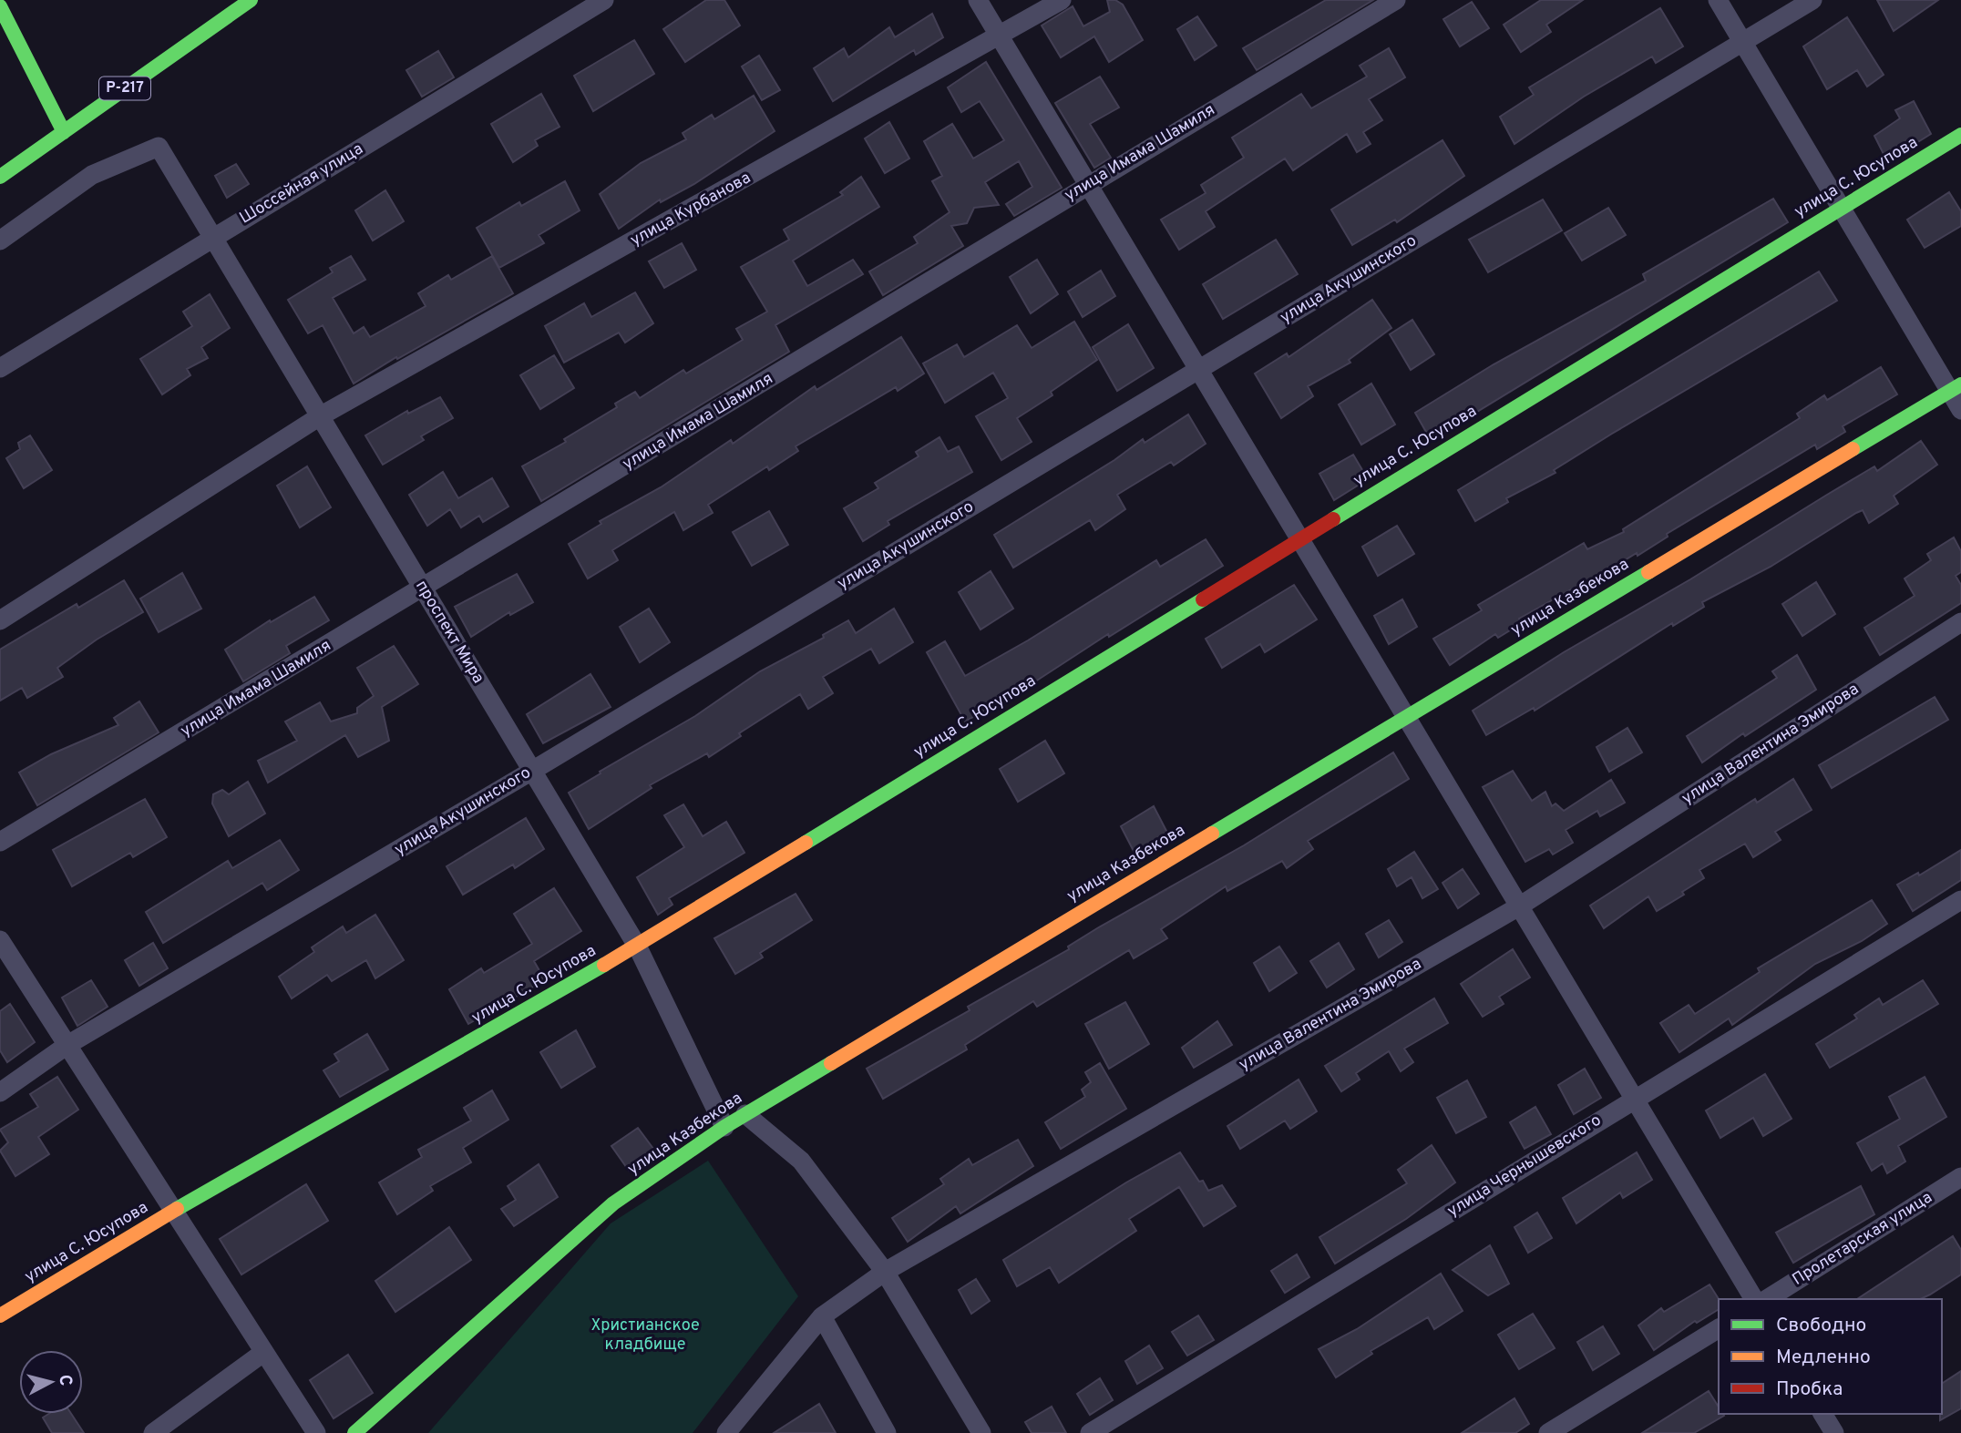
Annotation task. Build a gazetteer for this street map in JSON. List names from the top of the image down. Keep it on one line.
{"streets":{"main road":["Р-217","улица С. Юсупова","улица Казбекова"],"street":["улица Имама Шамиля","Шоссейная улица","улица Курбанова","улица Акушинского","проспект Мира","улица Валентина Эмирова","улица Чернышевского","Пролетарская улица"]},"crossings":[["улица Имама Шамиля","проспект Мира"],["улица С. Юсупова","проспект Мира"],["Шоссейная улица","проспект Мира"],["улица Курбанова","проспект Мира"],["улица Акушинского","проспект Мира"],["улица Казбекова","проспект Мира"]],"parks":["Христианское кладбище"],"legend":["Свободно","Медленно","Пробка"],"north":"right"}
